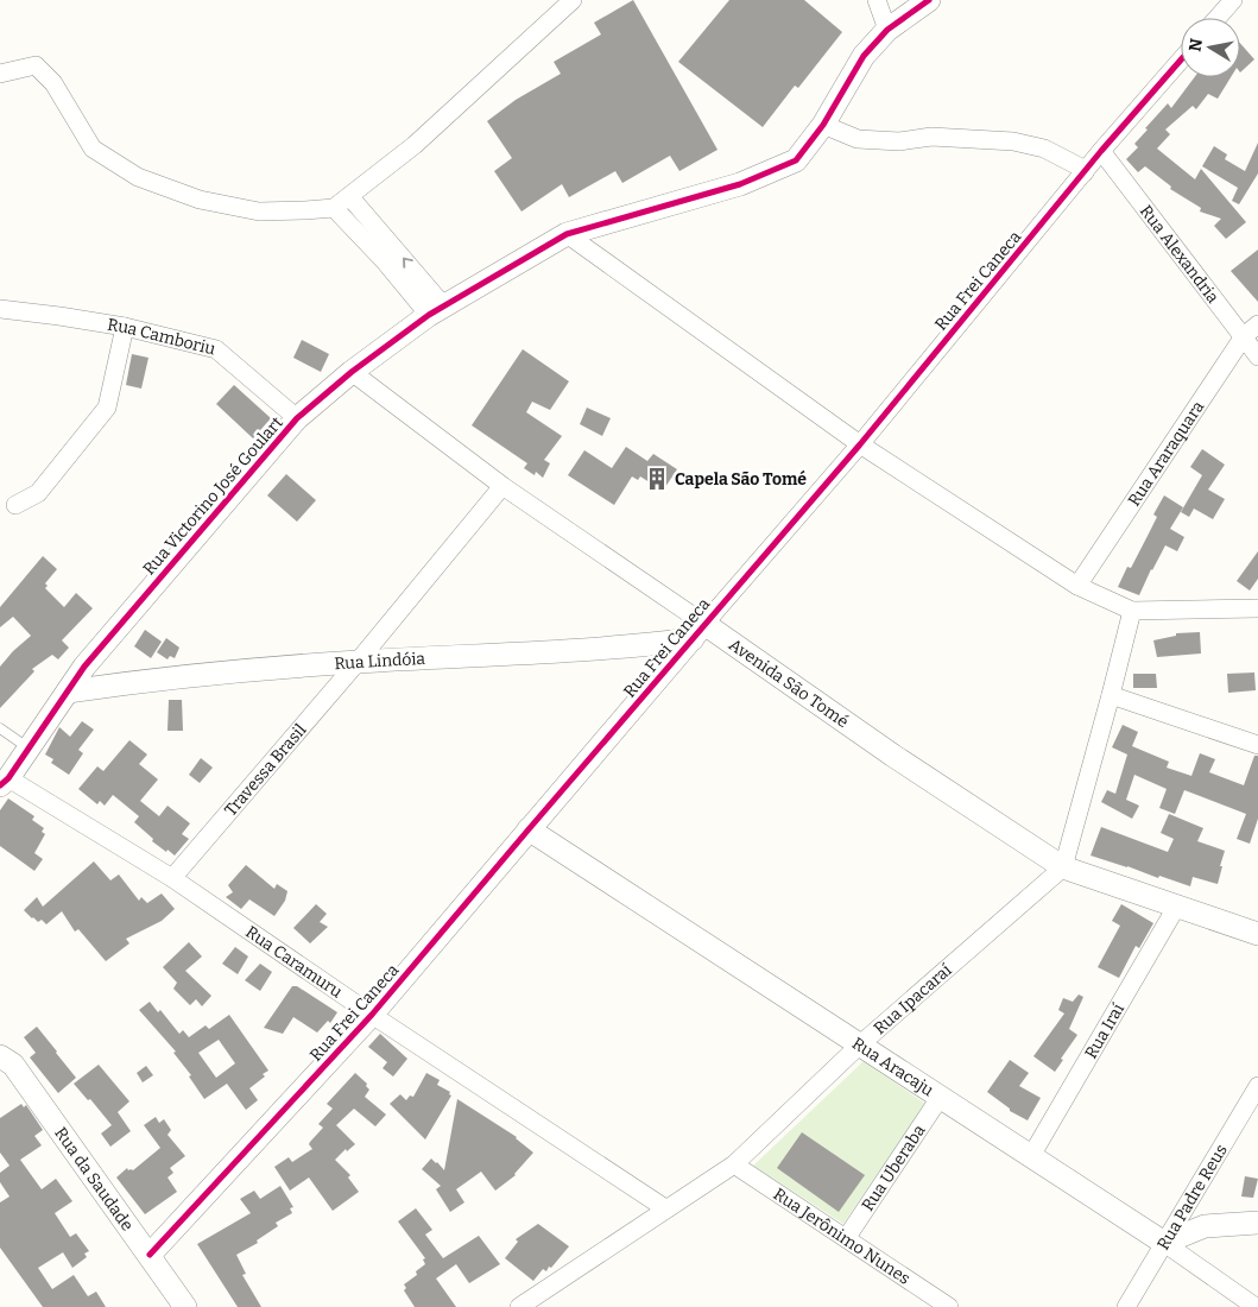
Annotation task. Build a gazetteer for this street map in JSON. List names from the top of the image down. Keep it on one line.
{"streets":{"street":["Rua Alexandria","Rua Frei Caneca","Rua Camboriu","Rua Araraquara","Rua Victorino José Goulart","Rua Lindóia","Avenida São Tomé","Travessa Brasil","Rua Caramuru","Rua Ipacaraí","Rua Iraí","Rua Aracaju","Rua Uberaba","Rua da Saudade","Rua Padre Reus","Rua Jerônimo Nunes"]},"crossings":[["Rua Alexandria","Rua Frei Caneca"],["Rua Alexandria","Rua Araraquara"],["Rua Frei Caneca","Rua Lindóia"],["Rua Frei Caneca","Avenida São Tomé"],["Rua Frei Caneca","Rua Caramuru"],["Rua Frei Caneca","Rua Aracaju"],["Rua Frei Caneca","Rua da Saudade"],["Rua Camboriu","Rua Victorino José Goulart"],["Rua Victorino José Goulart","Rua Lindóia"],["Rua Victorino José Goulart","Avenida São Tomé"],["Rua Victorino José Goulart","Rua Caramuru"],["Rua Lindóia","Avenida São Tomé"],["Rua Lindóia","Travessa Brasil"],["Avenida São Tomé","Travessa Brasil"],["Avenida São Tomé","Rua Ipacaraí"],["Avenida São Tomé","Rua Iraí"],["Travessa Brasil","Rua Caramuru"],["Rua Caramuru","Rua Ipacaraí"],["Rua Ipacaraí","Rua Aracaju"],["Rua Ipacaraí","Rua Jerônimo Nunes"],["Rua Iraí","Rua Aracaju"],["Rua Aracaju","Rua Uberaba"],["Rua Aracaju","Rua Padre Reus"],["Rua Uberaba","Rua Jerônimo Nunes"]],"places":{"building":["Capela São Tomé"]},"north":"left"}
